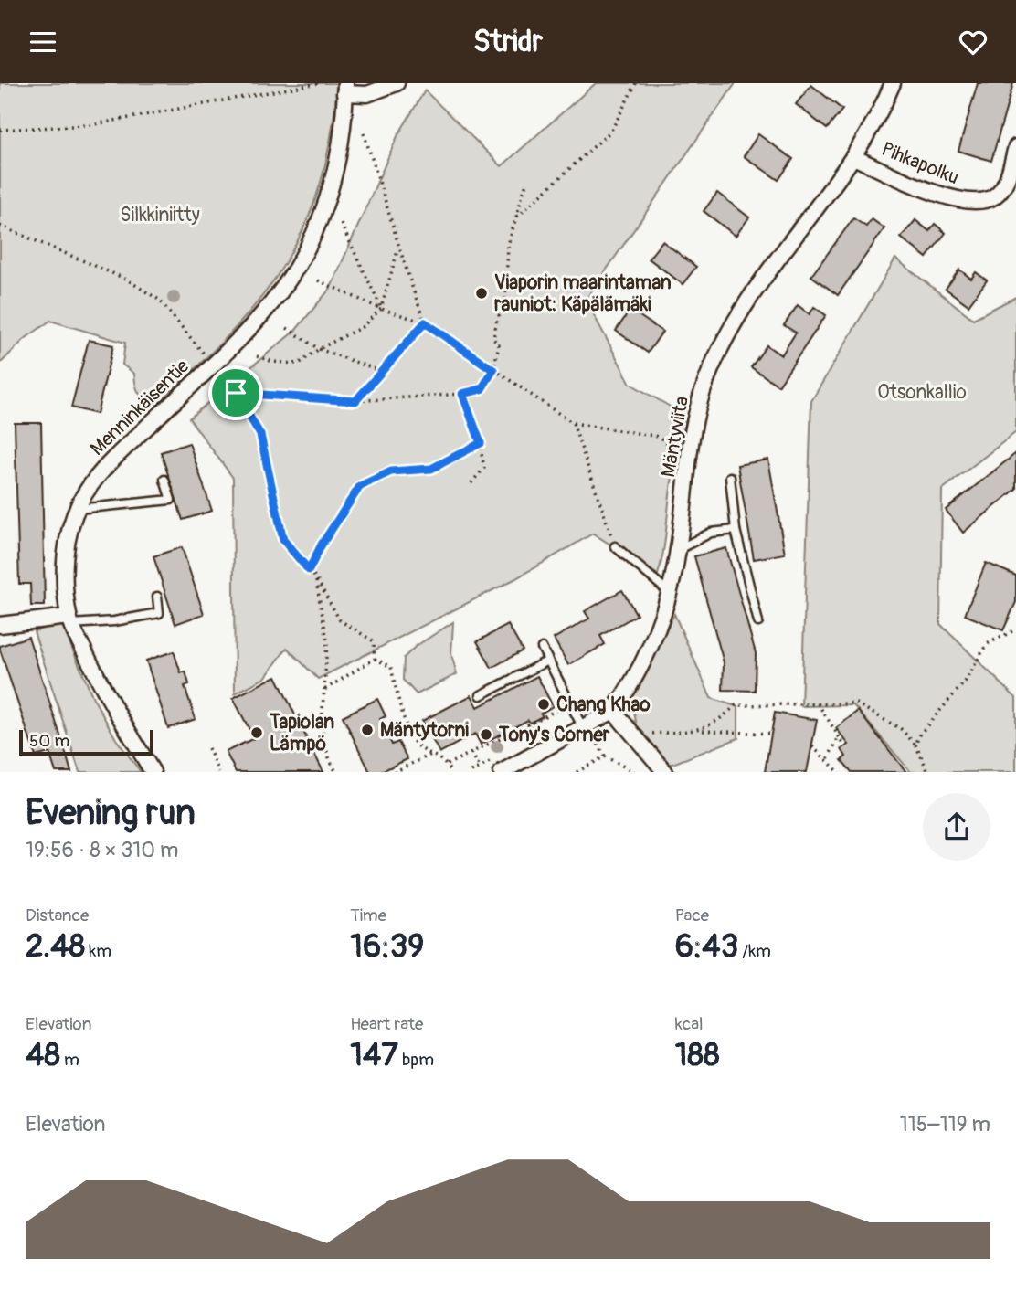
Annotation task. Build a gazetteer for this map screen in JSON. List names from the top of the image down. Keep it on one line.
{"streets":{"street":["Pihkapolku","Menninkäisentie","Mäntyviita"]},"crossings":[["Pihkapolku","Mäntyviita"]],"parks":["Silkkiniitty","Otsonkallio"],"places":["Viaporin maarintaman rauniot: Käpälämäki","Chang Khao","Mäntytorni","Tapiolan Lämpö","Tony's Corner"],"scale_bar":"50 m","page":{"header":"Stridr","scale":"50 m","heading":["Evening run","19:56 · 8 × 310 m"],"stats":[["Distance","2.48 km"],["Time","16:39"],["Pace","6:43 /km"],["Elevation","48 m"],["Heart rate","147 bpm"],["kcal","188"]],"chart":["Elevation","115–119 m"]}}
